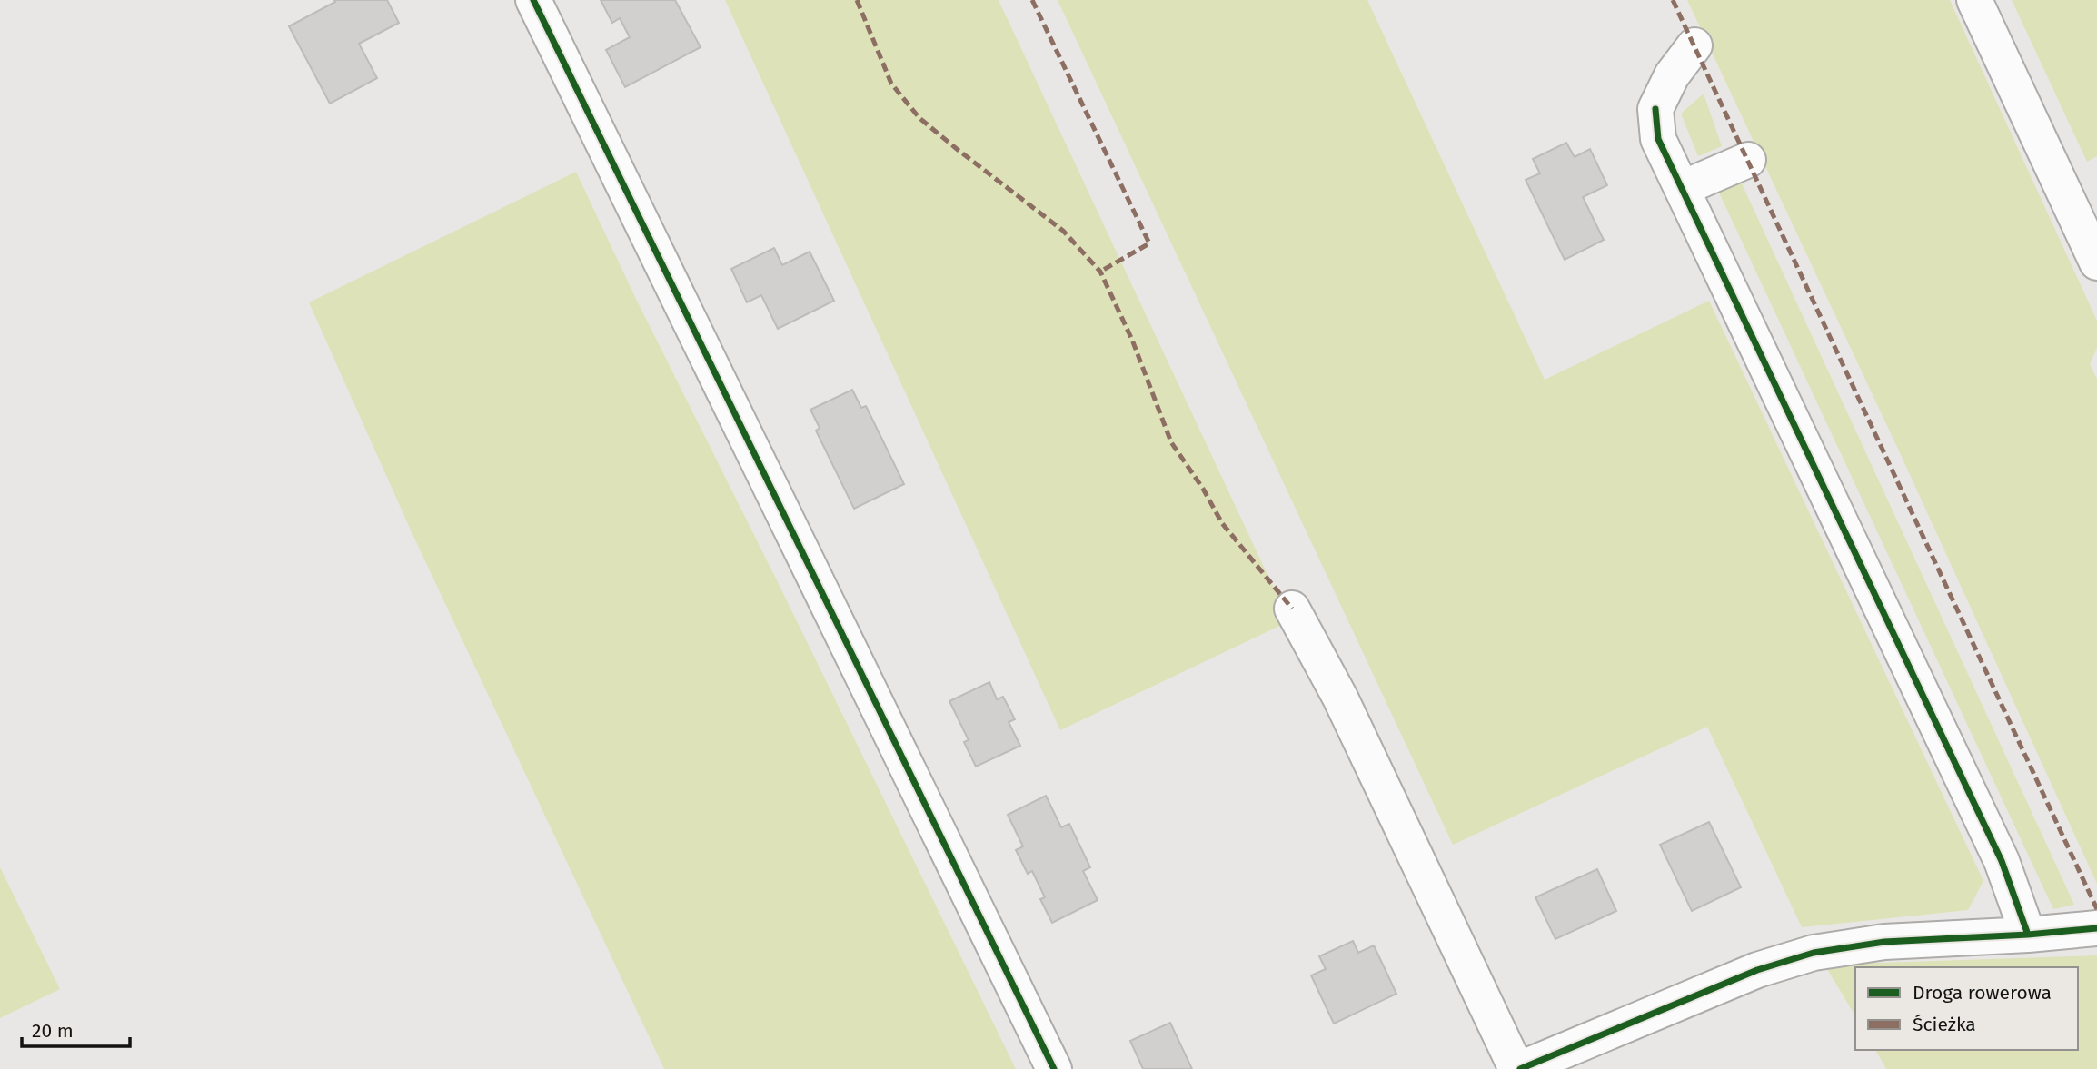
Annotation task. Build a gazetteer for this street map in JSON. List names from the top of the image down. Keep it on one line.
{"legend":["Droga rowerowa","Ścieżka"],"scale_bar":"20 m"}
